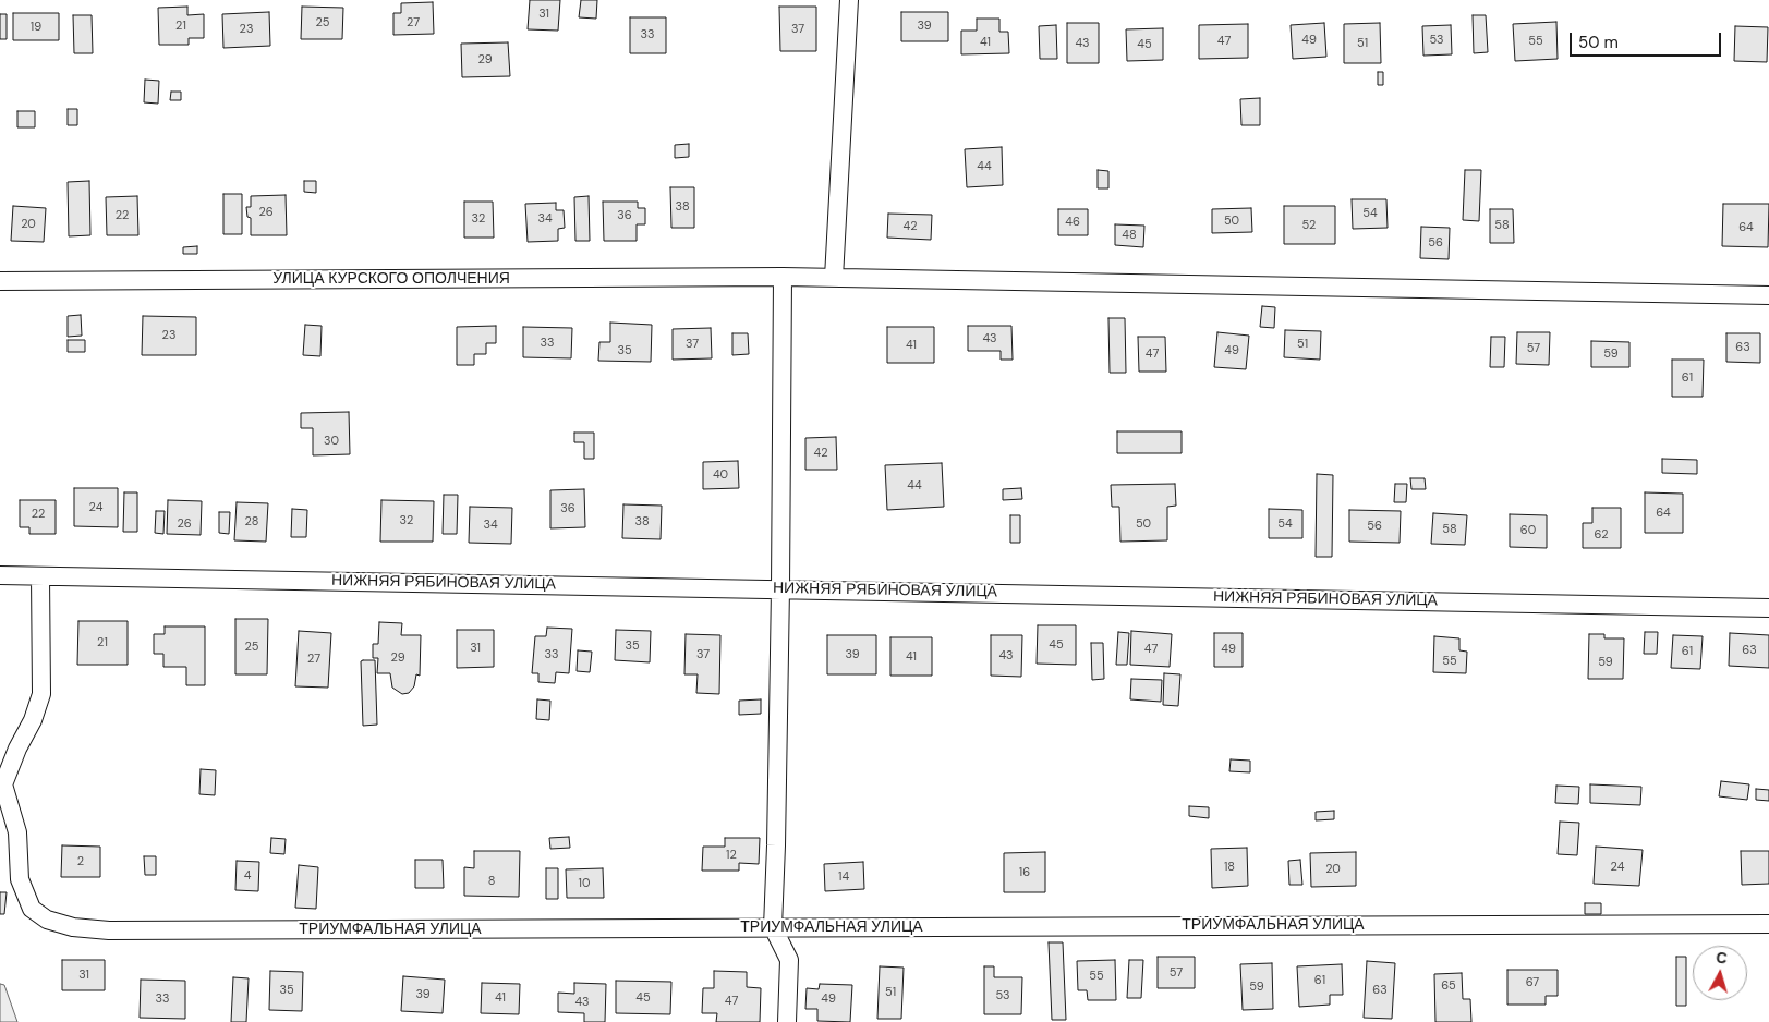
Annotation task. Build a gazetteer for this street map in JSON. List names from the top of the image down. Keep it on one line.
{"streets":{"street":["УЛИЦА КУРСКОГО ОПОЛЧЕНИЯ","НИЖНЯЯ РЯБИНОВАЯ УЛИЦА","ТРИУМФАЛЬНАЯ УЛИЦА"]},"house_numbers":["31","25","27","21","39","19","23","37","33","49","53","47","55","41","43","51","45","29","44","38","26","54","22","36","32","34","50","46","20","52","58","42","64","48","56","23","43","33","37","51","41","63","57","35","49","47","59","61","30","42","40","44","24","36","64","22","32","28","38","26","50","54","34","56","58","60","62","21","45","35","25","31","47","49","63","61","33","37","39","43","41","29","27","55","59","12","2","18","24","20","16","4","14","8","10","57","31","55","61","67","65","59","35","63","51","39","53","41","45","33","49","47","43"],"scale_bar":"50 m","north":"top"}
